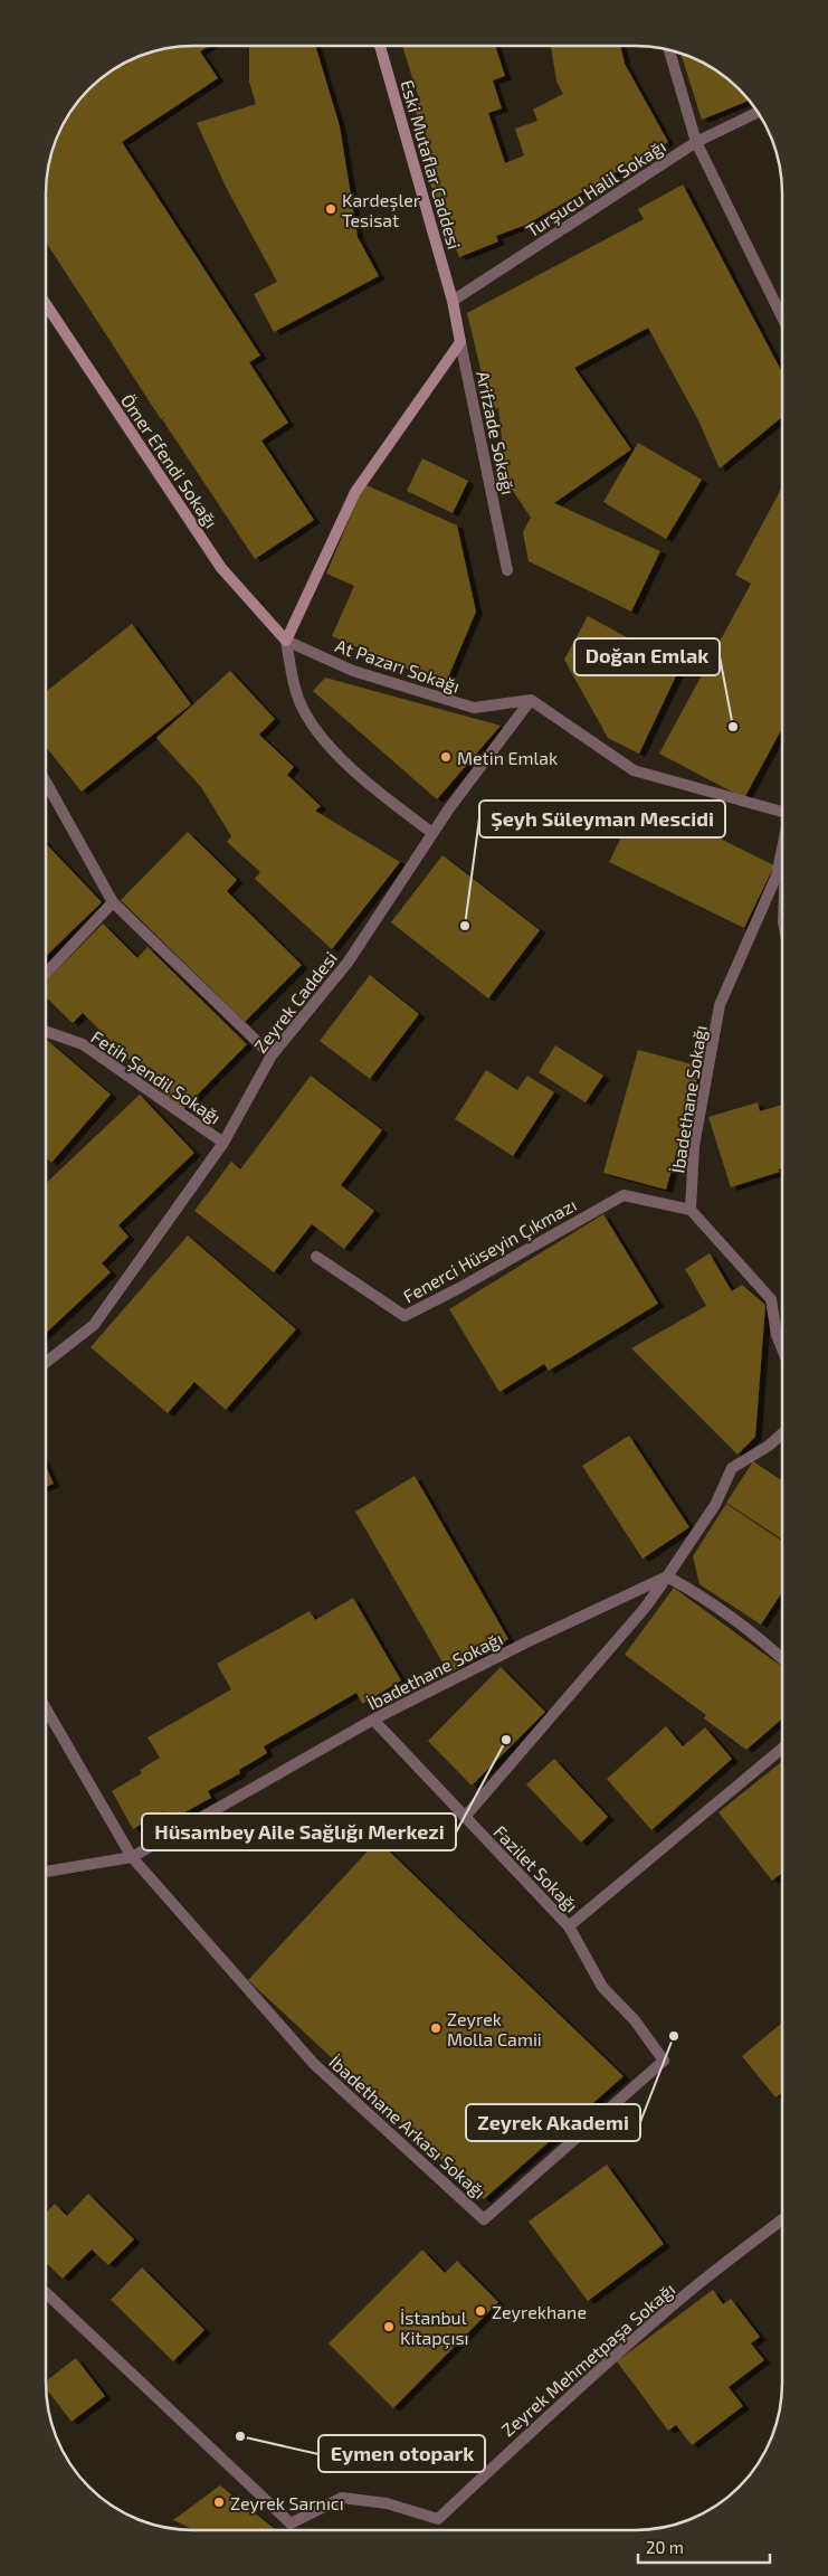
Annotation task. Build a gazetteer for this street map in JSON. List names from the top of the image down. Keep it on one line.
{"streets":{"street":["Eski Mutaflar Caddesi","Turşucu Halil Sokağı","Arifzade Sokağı","Ömer Efendi Sokağı","At Pazarı Sokağı","Zeyrek Caddesi","Fetih Şendil Sokağı","İbadethane Sokağı","Fenerci Hüseyin Çıkmazı","Fazilet Sokağı","İbadethane Arkası Sokağı","Zeyrek Mehmetpaşa Sokağı"]},"crossings":[["Eski Mutaflar Caddesi","Turşucu Halil Sokağı"],["Eski Mutaflar Caddesi","Arifzade Sokağı"],["Turşucu Halil Sokağı","Arifzade Sokağı"],["Ömer Efendi Sokağı","At Pazarı Sokağı"],["At Pazarı Sokağı","Zeyrek Caddesi"],["Zeyrek Caddesi","Fetih Şendil Sokağı"],["İbadethane Sokağı","Fenerci Hüseyin Çıkmazı"],["İbadethane Sokağı","Fazilet Sokağı"],["İbadethane Sokağı","İbadethane Arkası Sokağı"],["Fazilet Sokağı","İbadethane Arkası Sokağı"]],"places":["Kardeşler Tesisat","Doğan Emlak","Metin Emlak","Şeyh Süleyman Mescidi","Hüsambey Aile Sağlığı Merkezi","Zeyrek Molla Camii","Zeyrek Akademi","Zeyrekhane","İstanbul Kitapçısı","Eymen otopark","Zeyrek Sarnıcı"],"scale_bar":"20 m"}
